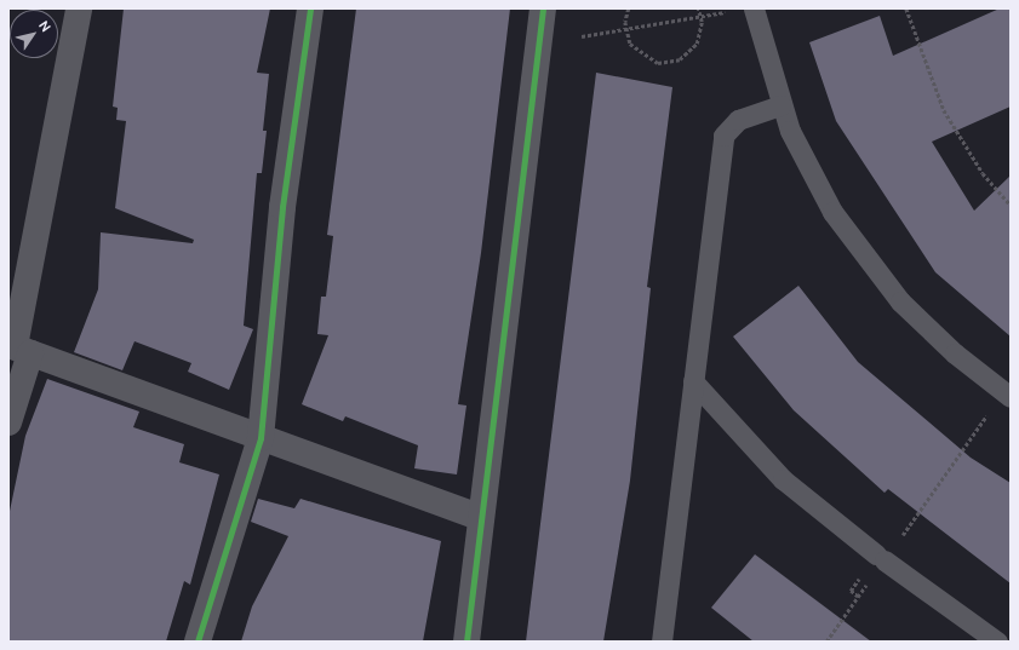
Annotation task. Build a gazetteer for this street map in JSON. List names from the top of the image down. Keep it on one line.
{"north":"top right"}
